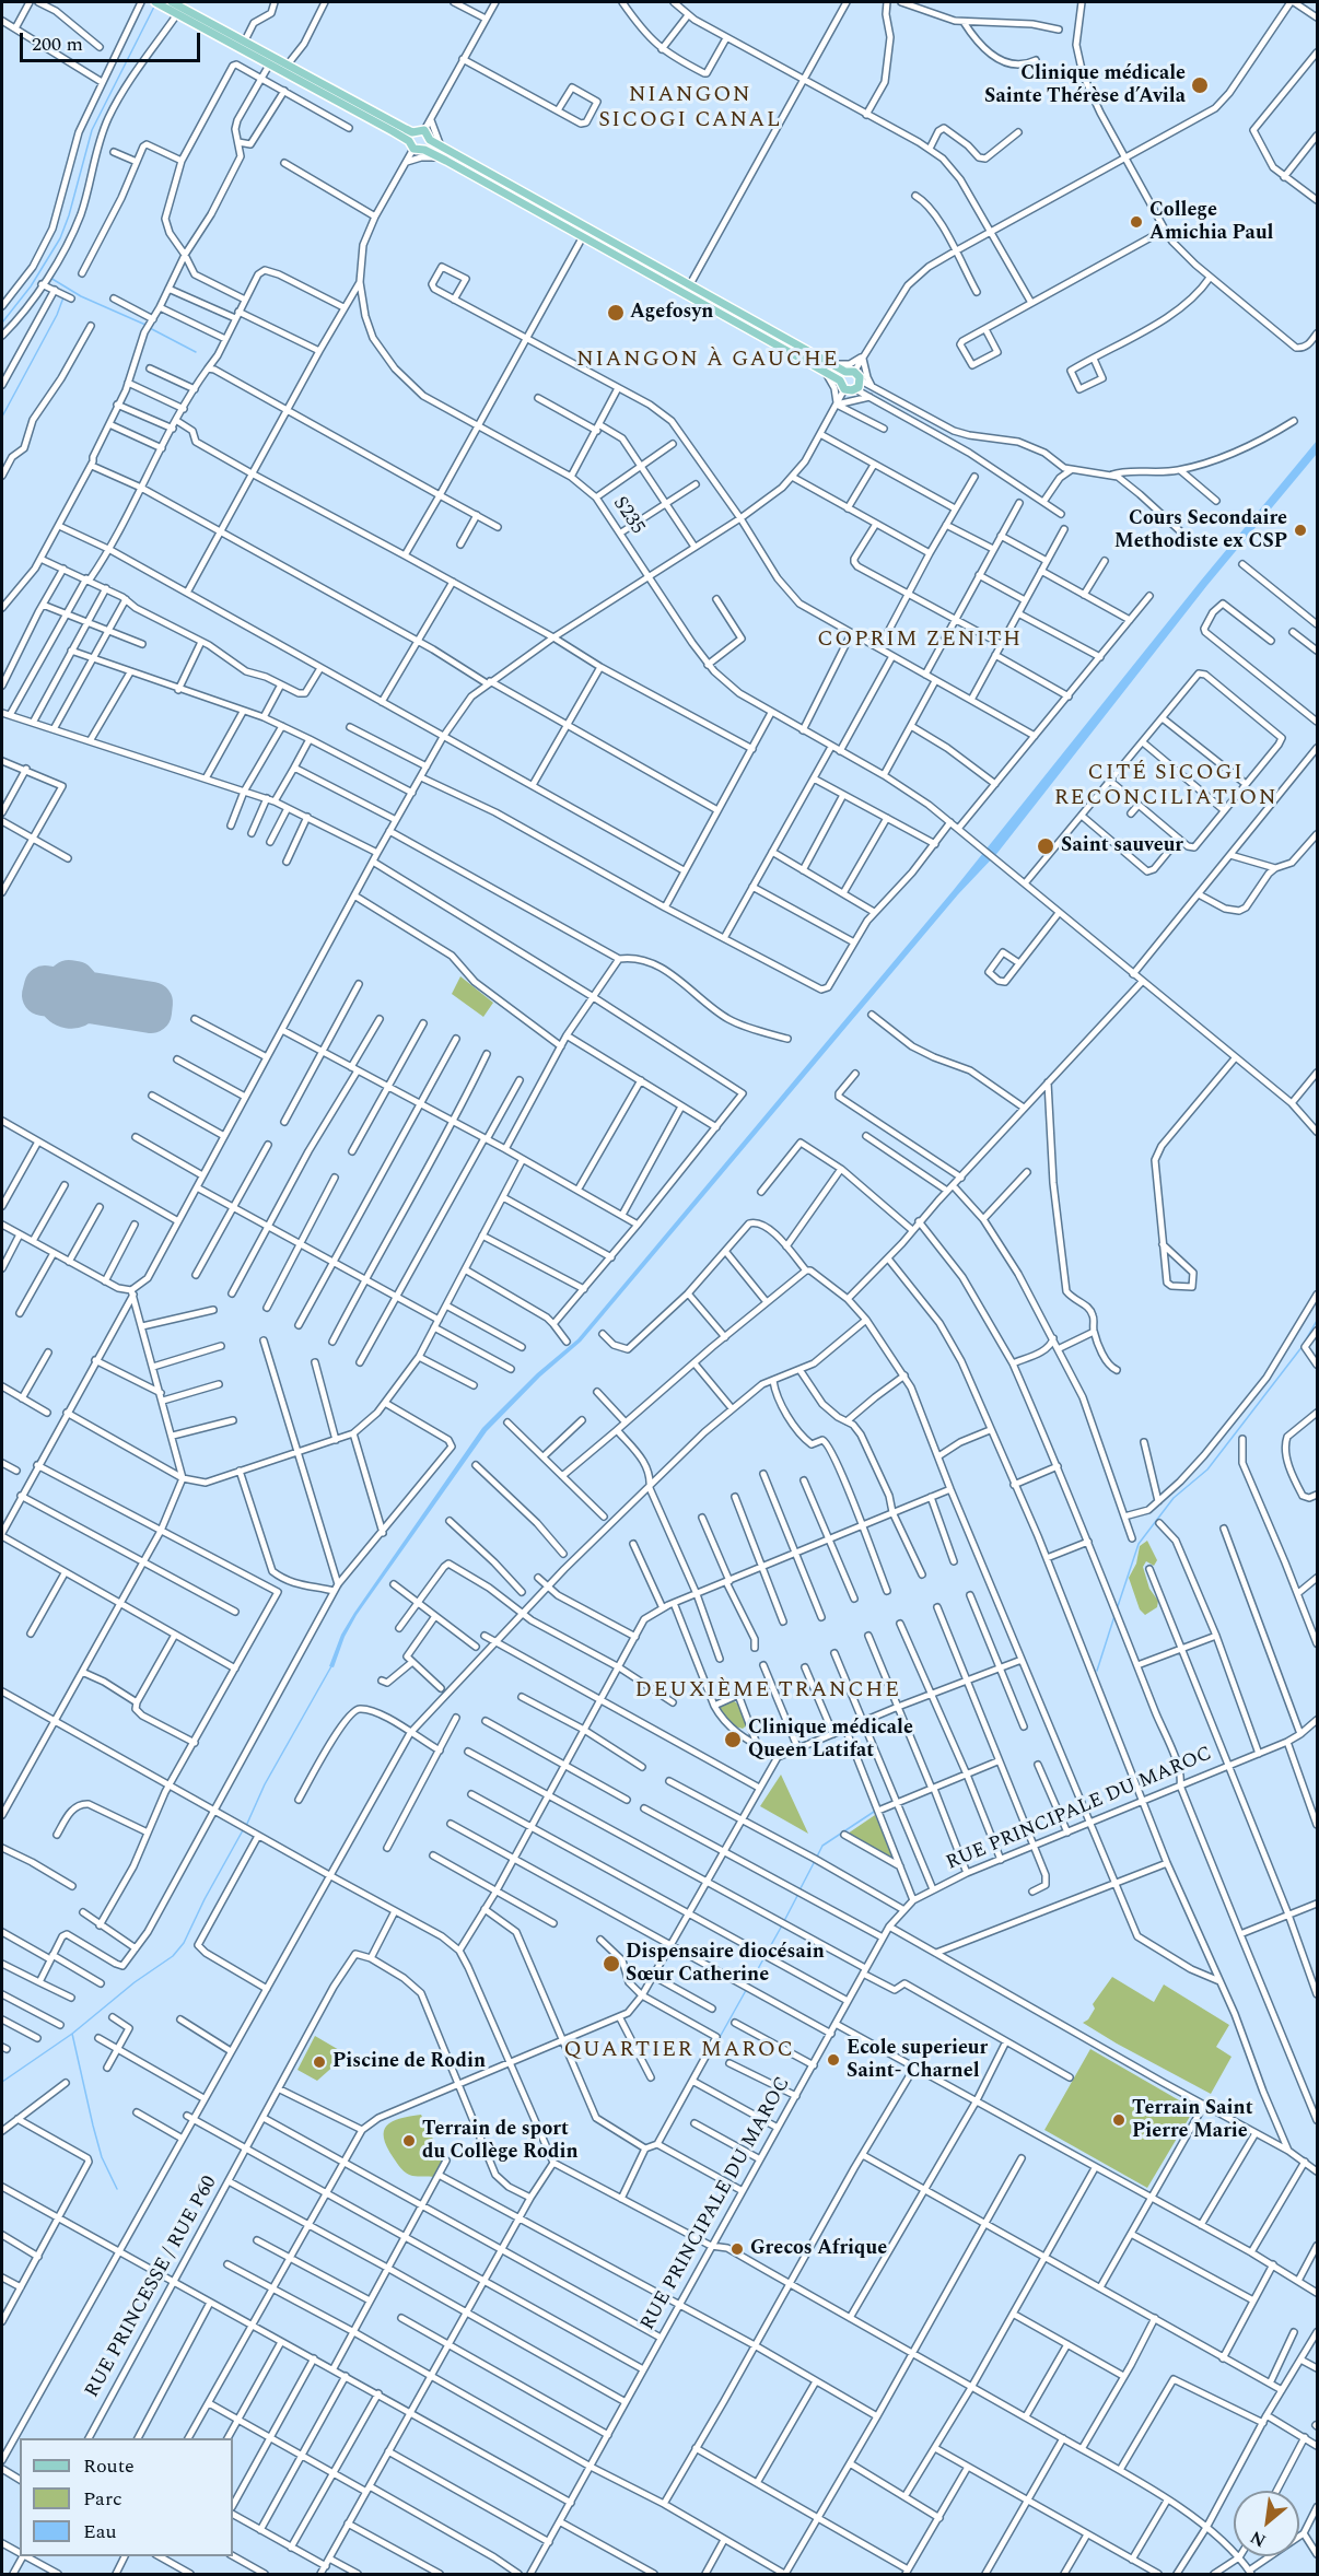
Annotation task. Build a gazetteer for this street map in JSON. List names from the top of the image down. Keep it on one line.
{"streets":{"street":["S235","RUE PRINCIPALE DU MAROC","RUE PRINCESSE / RUE P60"]},"districts":["NIANGON SICOGI CANAL","NIANGON À GAUCHE","COPRIM ZENITH","CITÉ SICOGI RECONCILIATION","DEUXIÈME TRANCHE","QUARTIER MAROC"],"places":["Clinique médicale Sainte Thérèse d’Avila","College Amichia Paul","Agefosyn","Cours Secondaire Methodiste ex CSP","Saint sauveur","Clinique médicale Queen Latifat","Dispensaire diocésain Sœur Catherine","Ecole superieur Saint- Charnel","Piscine de Rodin","Terrain Saint Pierre Marie","Terrain de sport du Collège Rodin","Grecos Afrique"],"legend":["Route","Parc","Eau"],"scale_bar":"200 m","north":"bottom left"}
